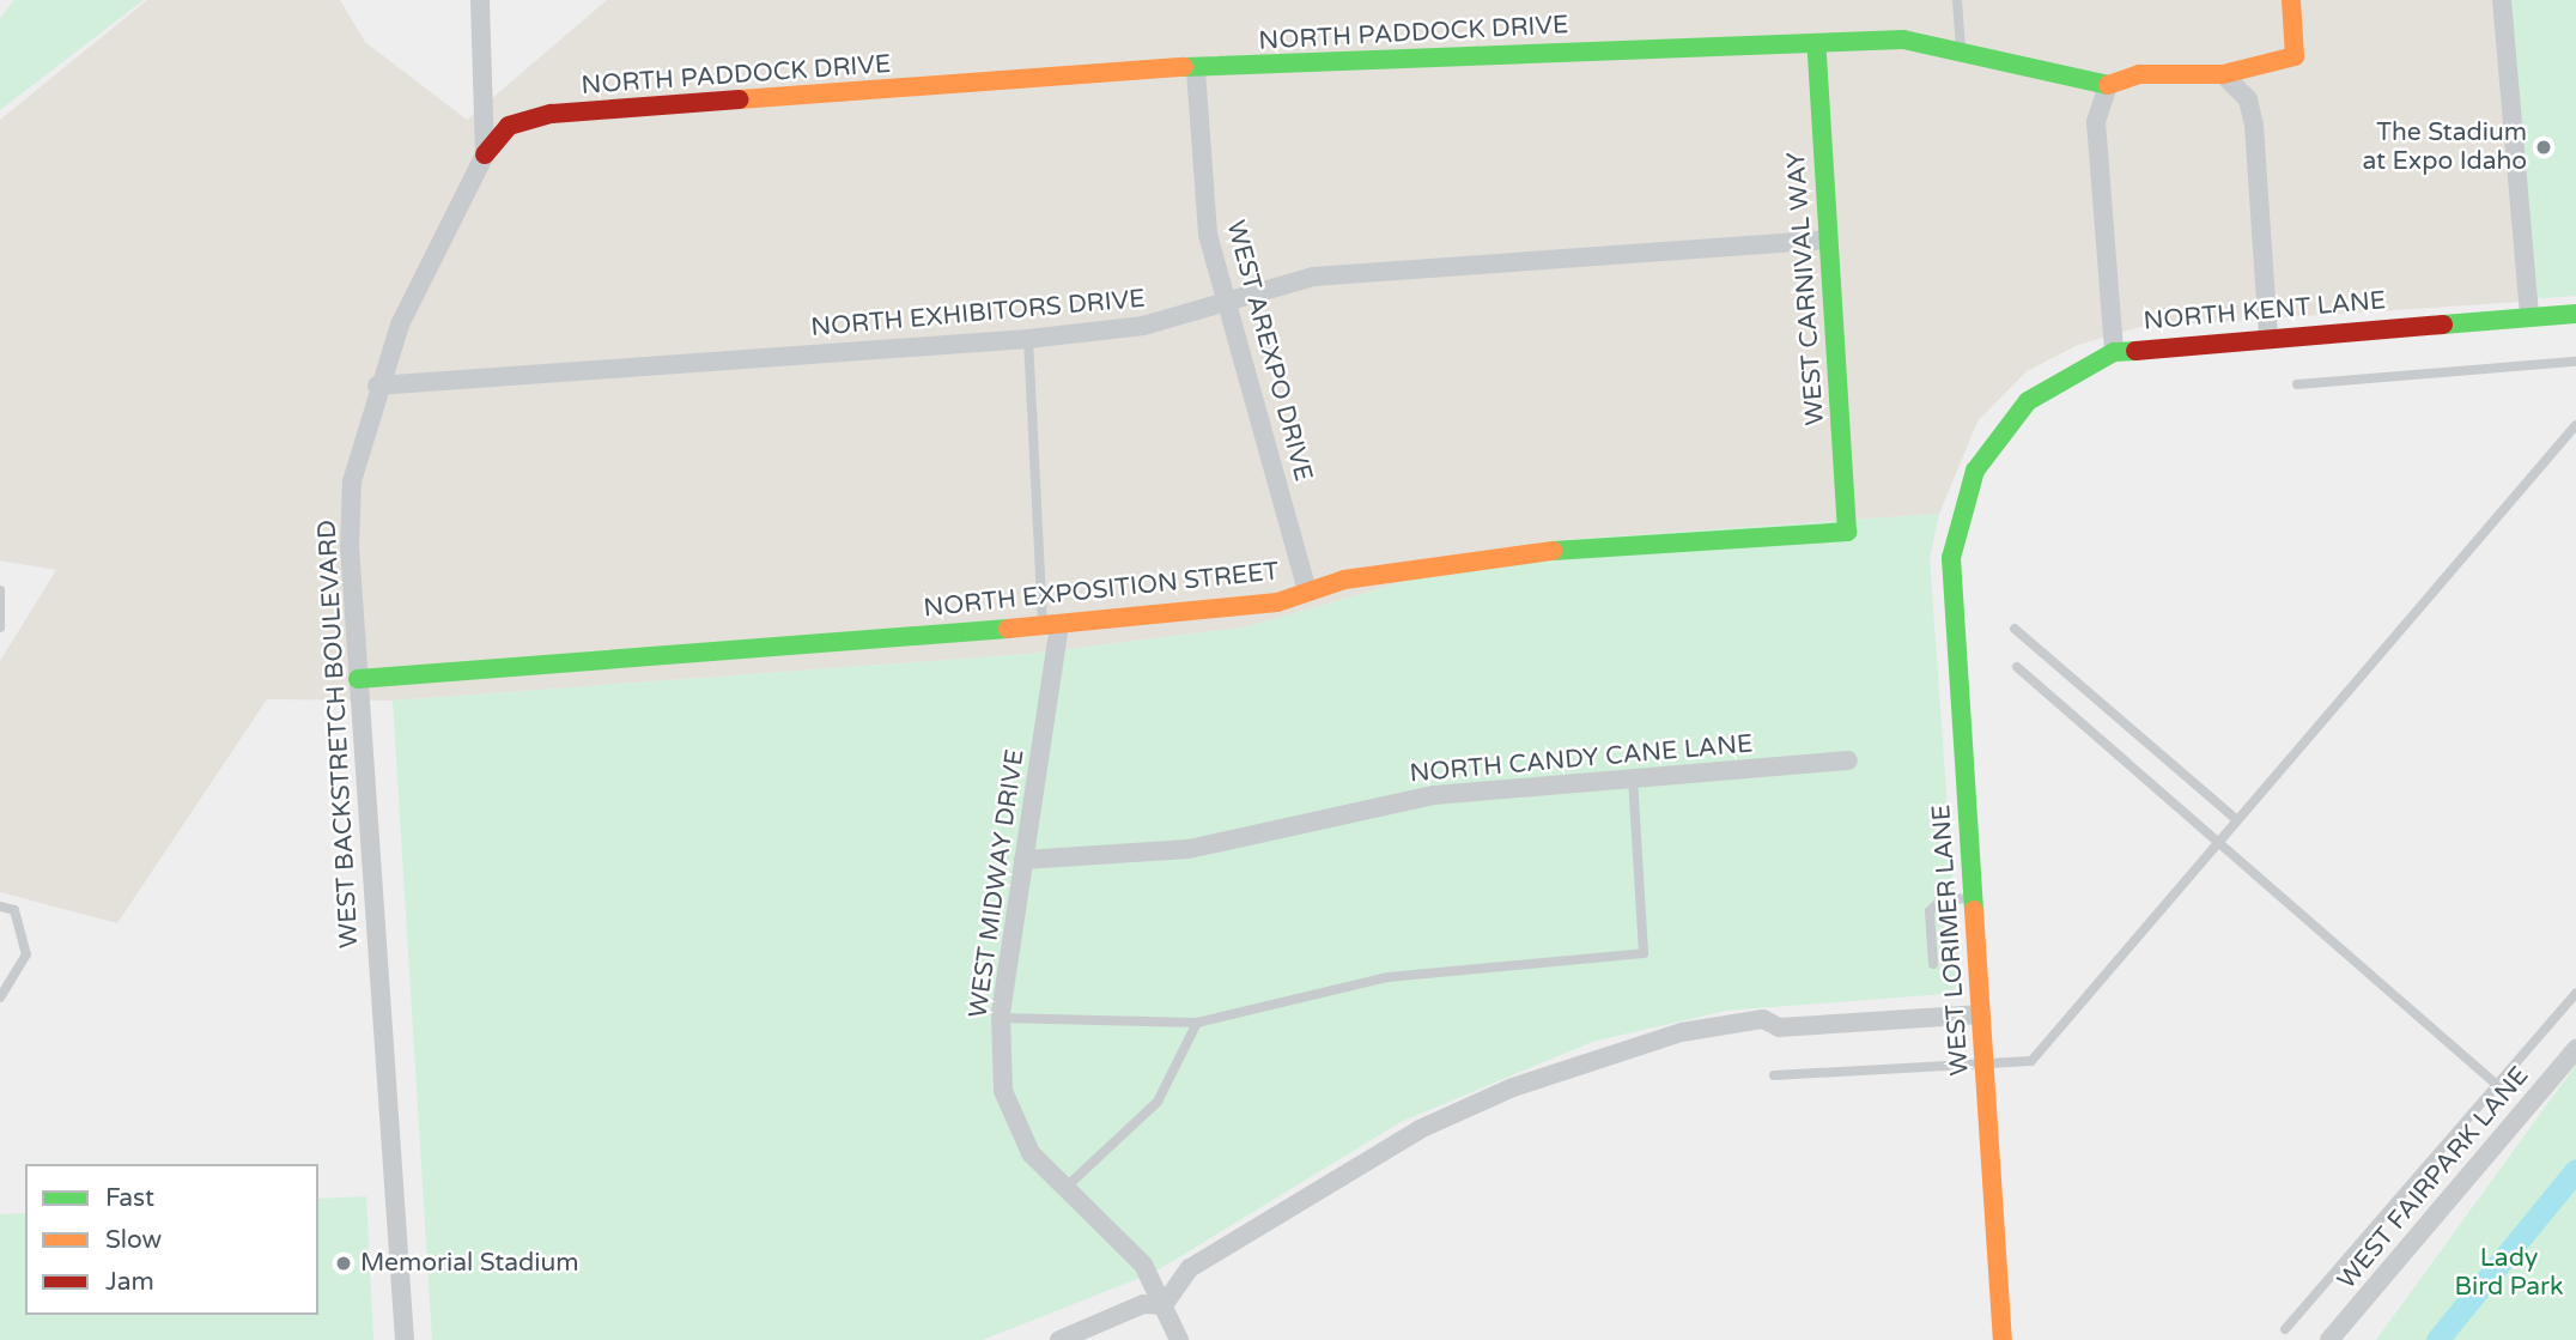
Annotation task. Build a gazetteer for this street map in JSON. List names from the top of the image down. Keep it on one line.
{"streets":{"street":["NORTH PADDOCK DRIVE","WEST CARNIVAL WAY","NORTH KENT LANE","NORTH EXHIBITORS DRIVE","WEST AREXPO DRIVE","NORTH EXPOSITION STREET","WEST BACKSTRETCH BOULEVARD","NORTH CANDY CANE LANE","WEST MIDWAY DRIVE","WEST LORIMER LANE","WEST FAIRPARK LANE"]},"crossings":[["NORTH PADDOCK DRIVE","WEST CARNIVAL WAY"],["NORTH PADDOCK DRIVE","WEST AREXPO DRIVE"],["NORTH PADDOCK DRIVE","WEST BACKSTRETCH BOULEVARD"],["WEST CARNIVAL WAY","NORTH EXHIBITORS DRIVE"],["WEST CARNIVAL WAY","NORTH EXPOSITION STREET"],["NORTH KENT LANE","WEST LORIMER LANE"],["NORTH EXHIBITORS DRIVE","WEST AREXPO DRIVE"],["NORTH EXHIBITORS DRIVE","WEST BACKSTRETCH BOULEVARD"],["WEST AREXPO DRIVE","NORTH EXPOSITION STREET"],["NORTH EXPOSITION STREET","WEST BACKSTRETCH BOULEVARD"],["NORTH EXPOSITION STREET","WEST MIDWAY DRIVE"],["NORTH CANDY CANE LANE","WEST MIDWAY DRIVE"]],"parks":["Lady Bird Park"],"places":["The Stadium at Expo Idaho","Memorial Stadium"],"legend":["Fast","Slow","Jam"]}
